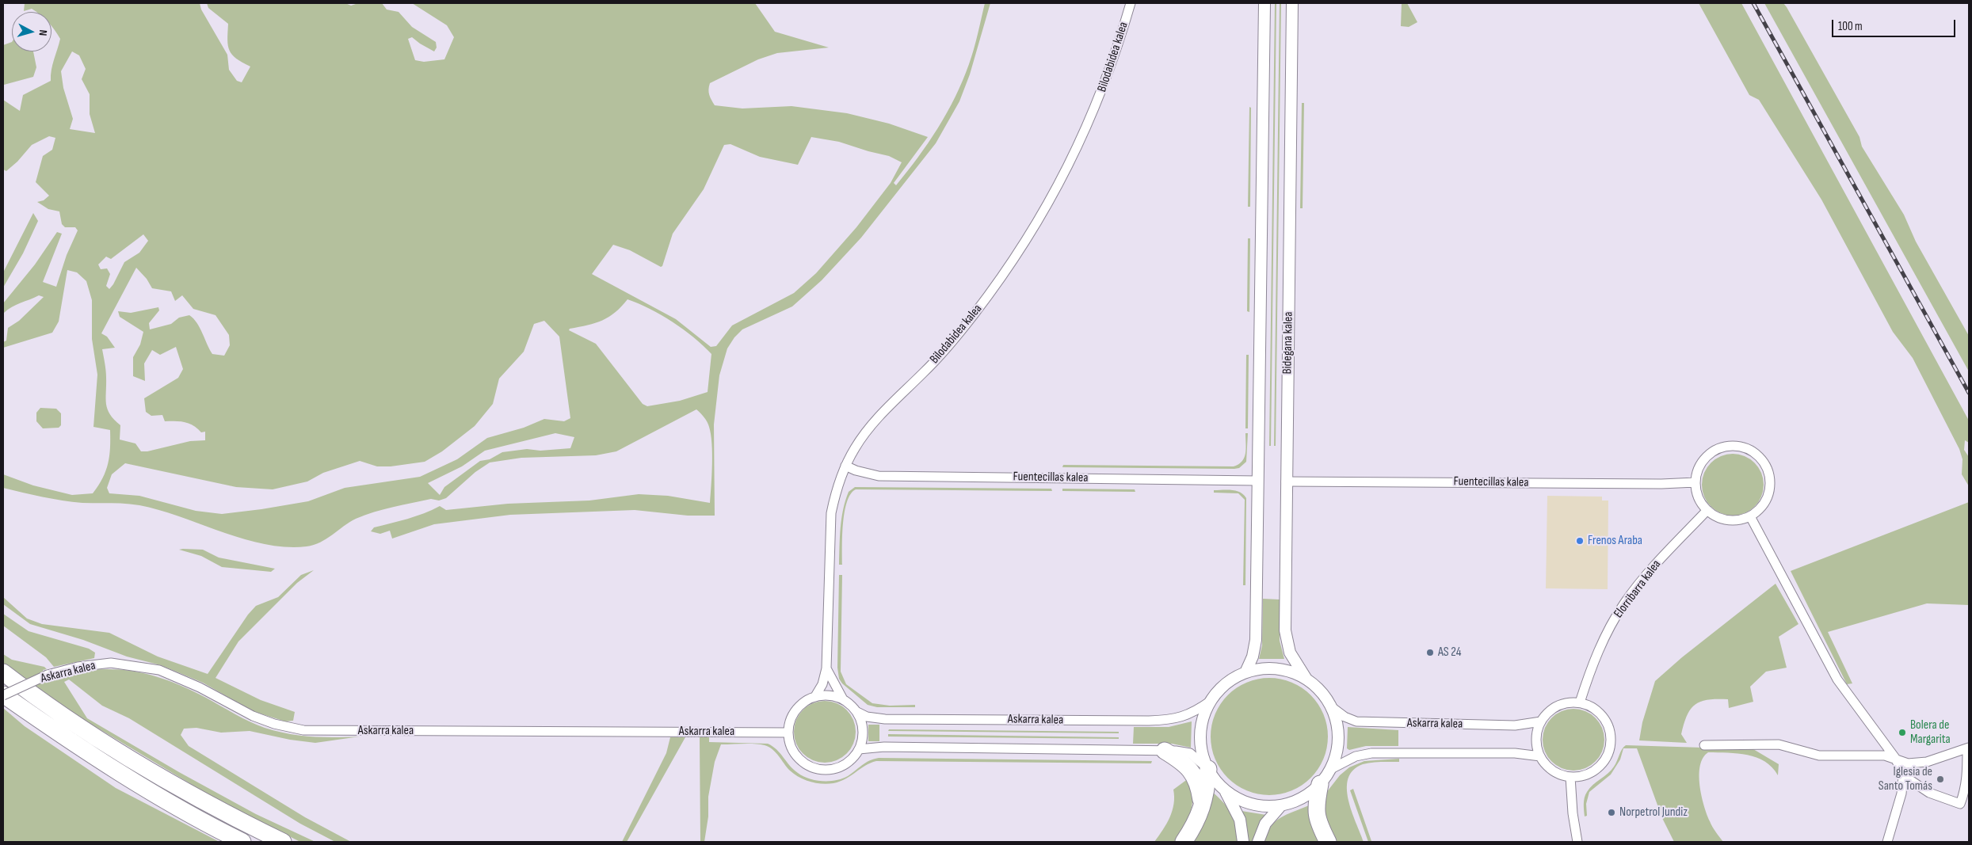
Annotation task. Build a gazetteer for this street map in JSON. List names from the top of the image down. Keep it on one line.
{"streets":{"street":["Bilodabidea kalea","Bidegana kalea","Fuentecillas kalea","Elorribarra kalea","Askarra kalea"]},"crossings":[["Bilodabidea kalea","Fuentecillas kalea"],["Bilodabidea kalea","Askarra kalea"],["Bidegana kalea","Fuentecillas kalea"],["Bidegana kalea","Askarra kalea"],["Fuentecillas kalea","Elorribarra kalea"],["Elorribarra kalea","Askarra kalea"]],"places":["Frenos Araba","AS 24","Bolera de Margarita","Iglesia de Santo Tomás","Norpetrol Jundiz"],"scale_bar":"100 m","north":"right"}
